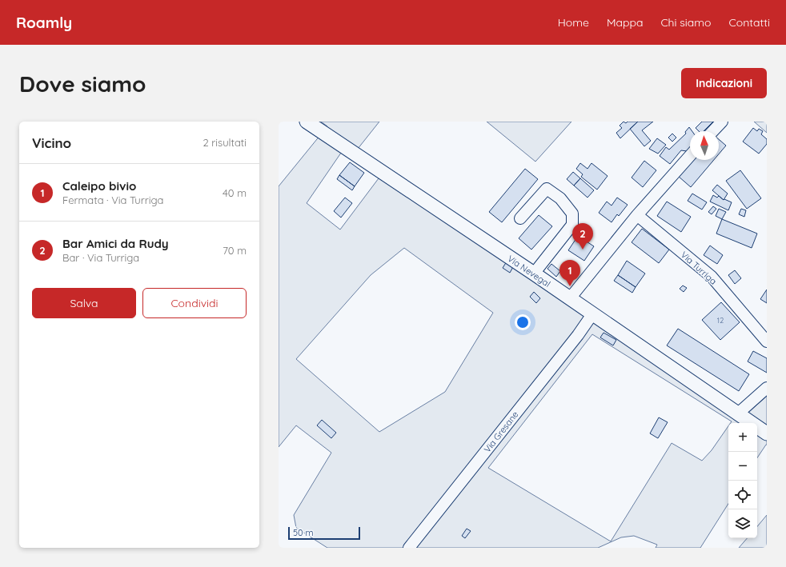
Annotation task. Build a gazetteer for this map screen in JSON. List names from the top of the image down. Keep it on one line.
{"streets":{"main road":["Via Nevegal"],"street":["Via Turriga","Via Gresane"]},"crossings":[["Via Nevegal","Via Gresane"]],"house_numbers":["12"],"scale_bar":"50 m","north":"top","page":{"header":"Roamly","nav":["Home","Mappa","Chi siamo","Contatti"],"buttons":["Indicazioni",["Salva","Condividi"]],"title":"Dove siamo","heading":["Vicino","2 risultati"],"list":[{"mark":"1","name":"Caleipo bivio","note":"Fermata · Via Turriga","value":"40 m"},{"mark":"2","name":"Bar Amici da Rudy","note":"Bar · Via Turriga","value":"70 m"}],"pins":["2","1"],"map_buttons":["+","−"],"scale":"50 m"}}
